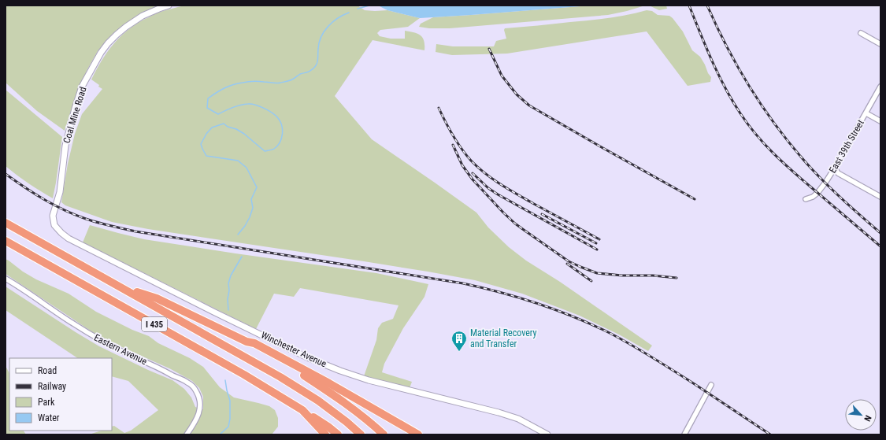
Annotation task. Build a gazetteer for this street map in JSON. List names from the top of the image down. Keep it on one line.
{"streets":{"highway":["I 435"],"street":["Coal Mine Road","East 39th Street","Eastern Avenue","Winchester Avenue"]},"crossings":[["Coal Mine Road","Winchester Avenue"]],"places":{"building":["Material Recovery and Transfer"]},"legend":["Road","Railway","Park","Water"],"north":"bottom right"}
